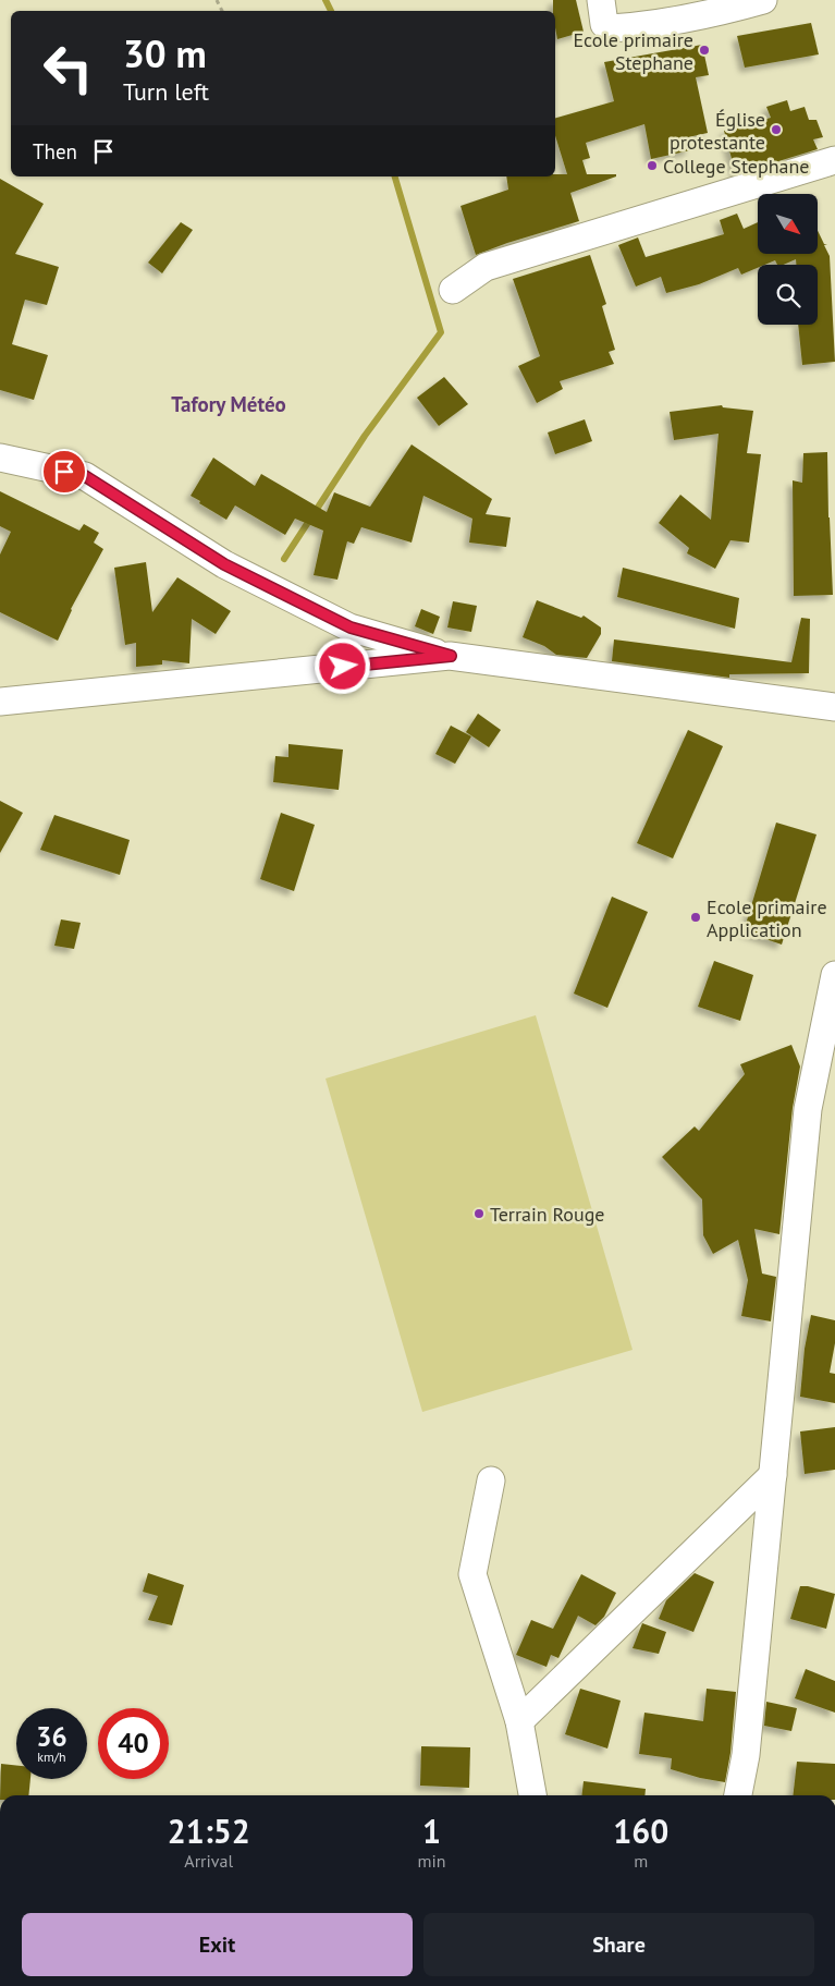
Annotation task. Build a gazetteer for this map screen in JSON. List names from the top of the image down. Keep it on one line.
{"districts":["Tafory Météo"],"places":["Ecole primaire Stephane","Église protestante","College Stephane","Ecole primaire Application","Terrain Rouge"],"north":"bottom right","page":{"turn":["30 m","Turn left"],"then":"Then","speed":"36 km/h","limit":"40","eta":["21:52","Arrival","1","min","160","m"],"buttons":["Exit","Share"]}}
